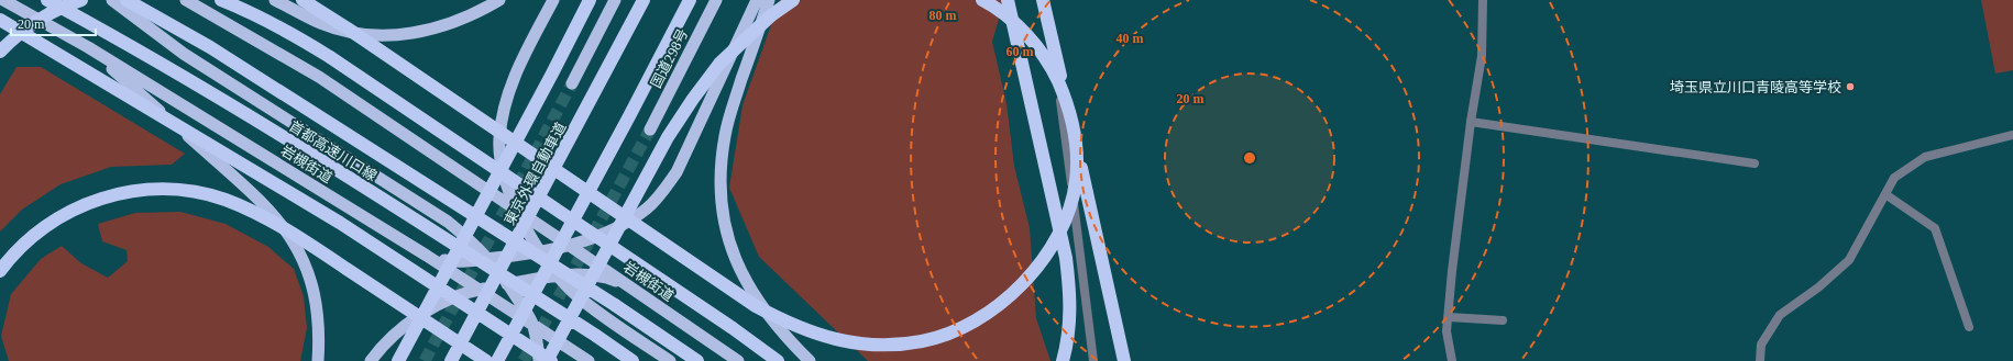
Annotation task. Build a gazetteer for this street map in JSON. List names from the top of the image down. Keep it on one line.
{"streets":{"highway":["国道298号","首都高速川口線","岩槻街道","東京外環自動車道"]},"places":["埼玉県立川口青陵高等学校"],"scale_bar":"20 m","rings":["80 m","40 m","60 m","20 m"]}
